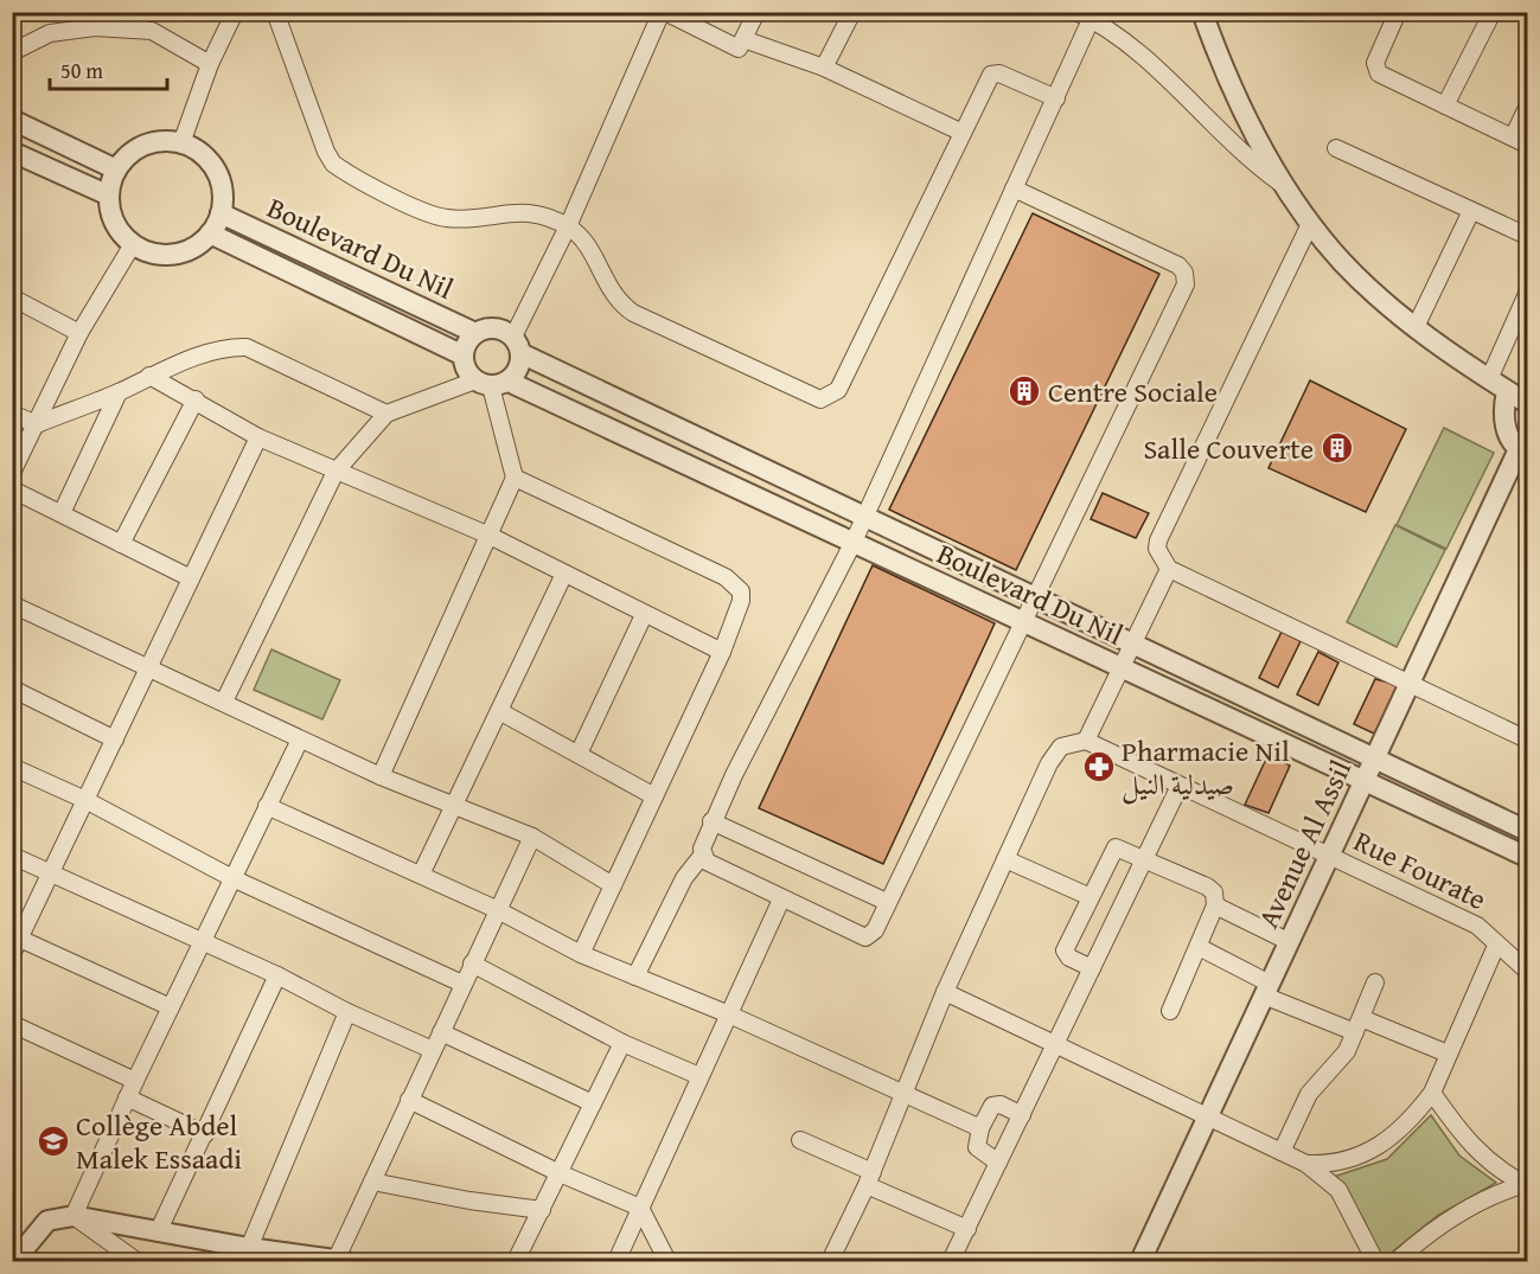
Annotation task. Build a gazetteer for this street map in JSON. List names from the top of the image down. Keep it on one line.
{"streets":{"street":["Boulevard Du Nil","Avenue Al Assil","Rue Fourate"]},"crossings":[["Boulevard Du Nil","Avenue Al Assil"],["Avenue Al Assil","Rue Fourate"]],"places":{"building":["Centre Sociale","Salle Couverte"],"pharmacy":["Pharmacie Nil صيدلية النيل"],"school or university":["Collège Abdel Malek Essaadi"]},"scale_bar":"50 m"}
